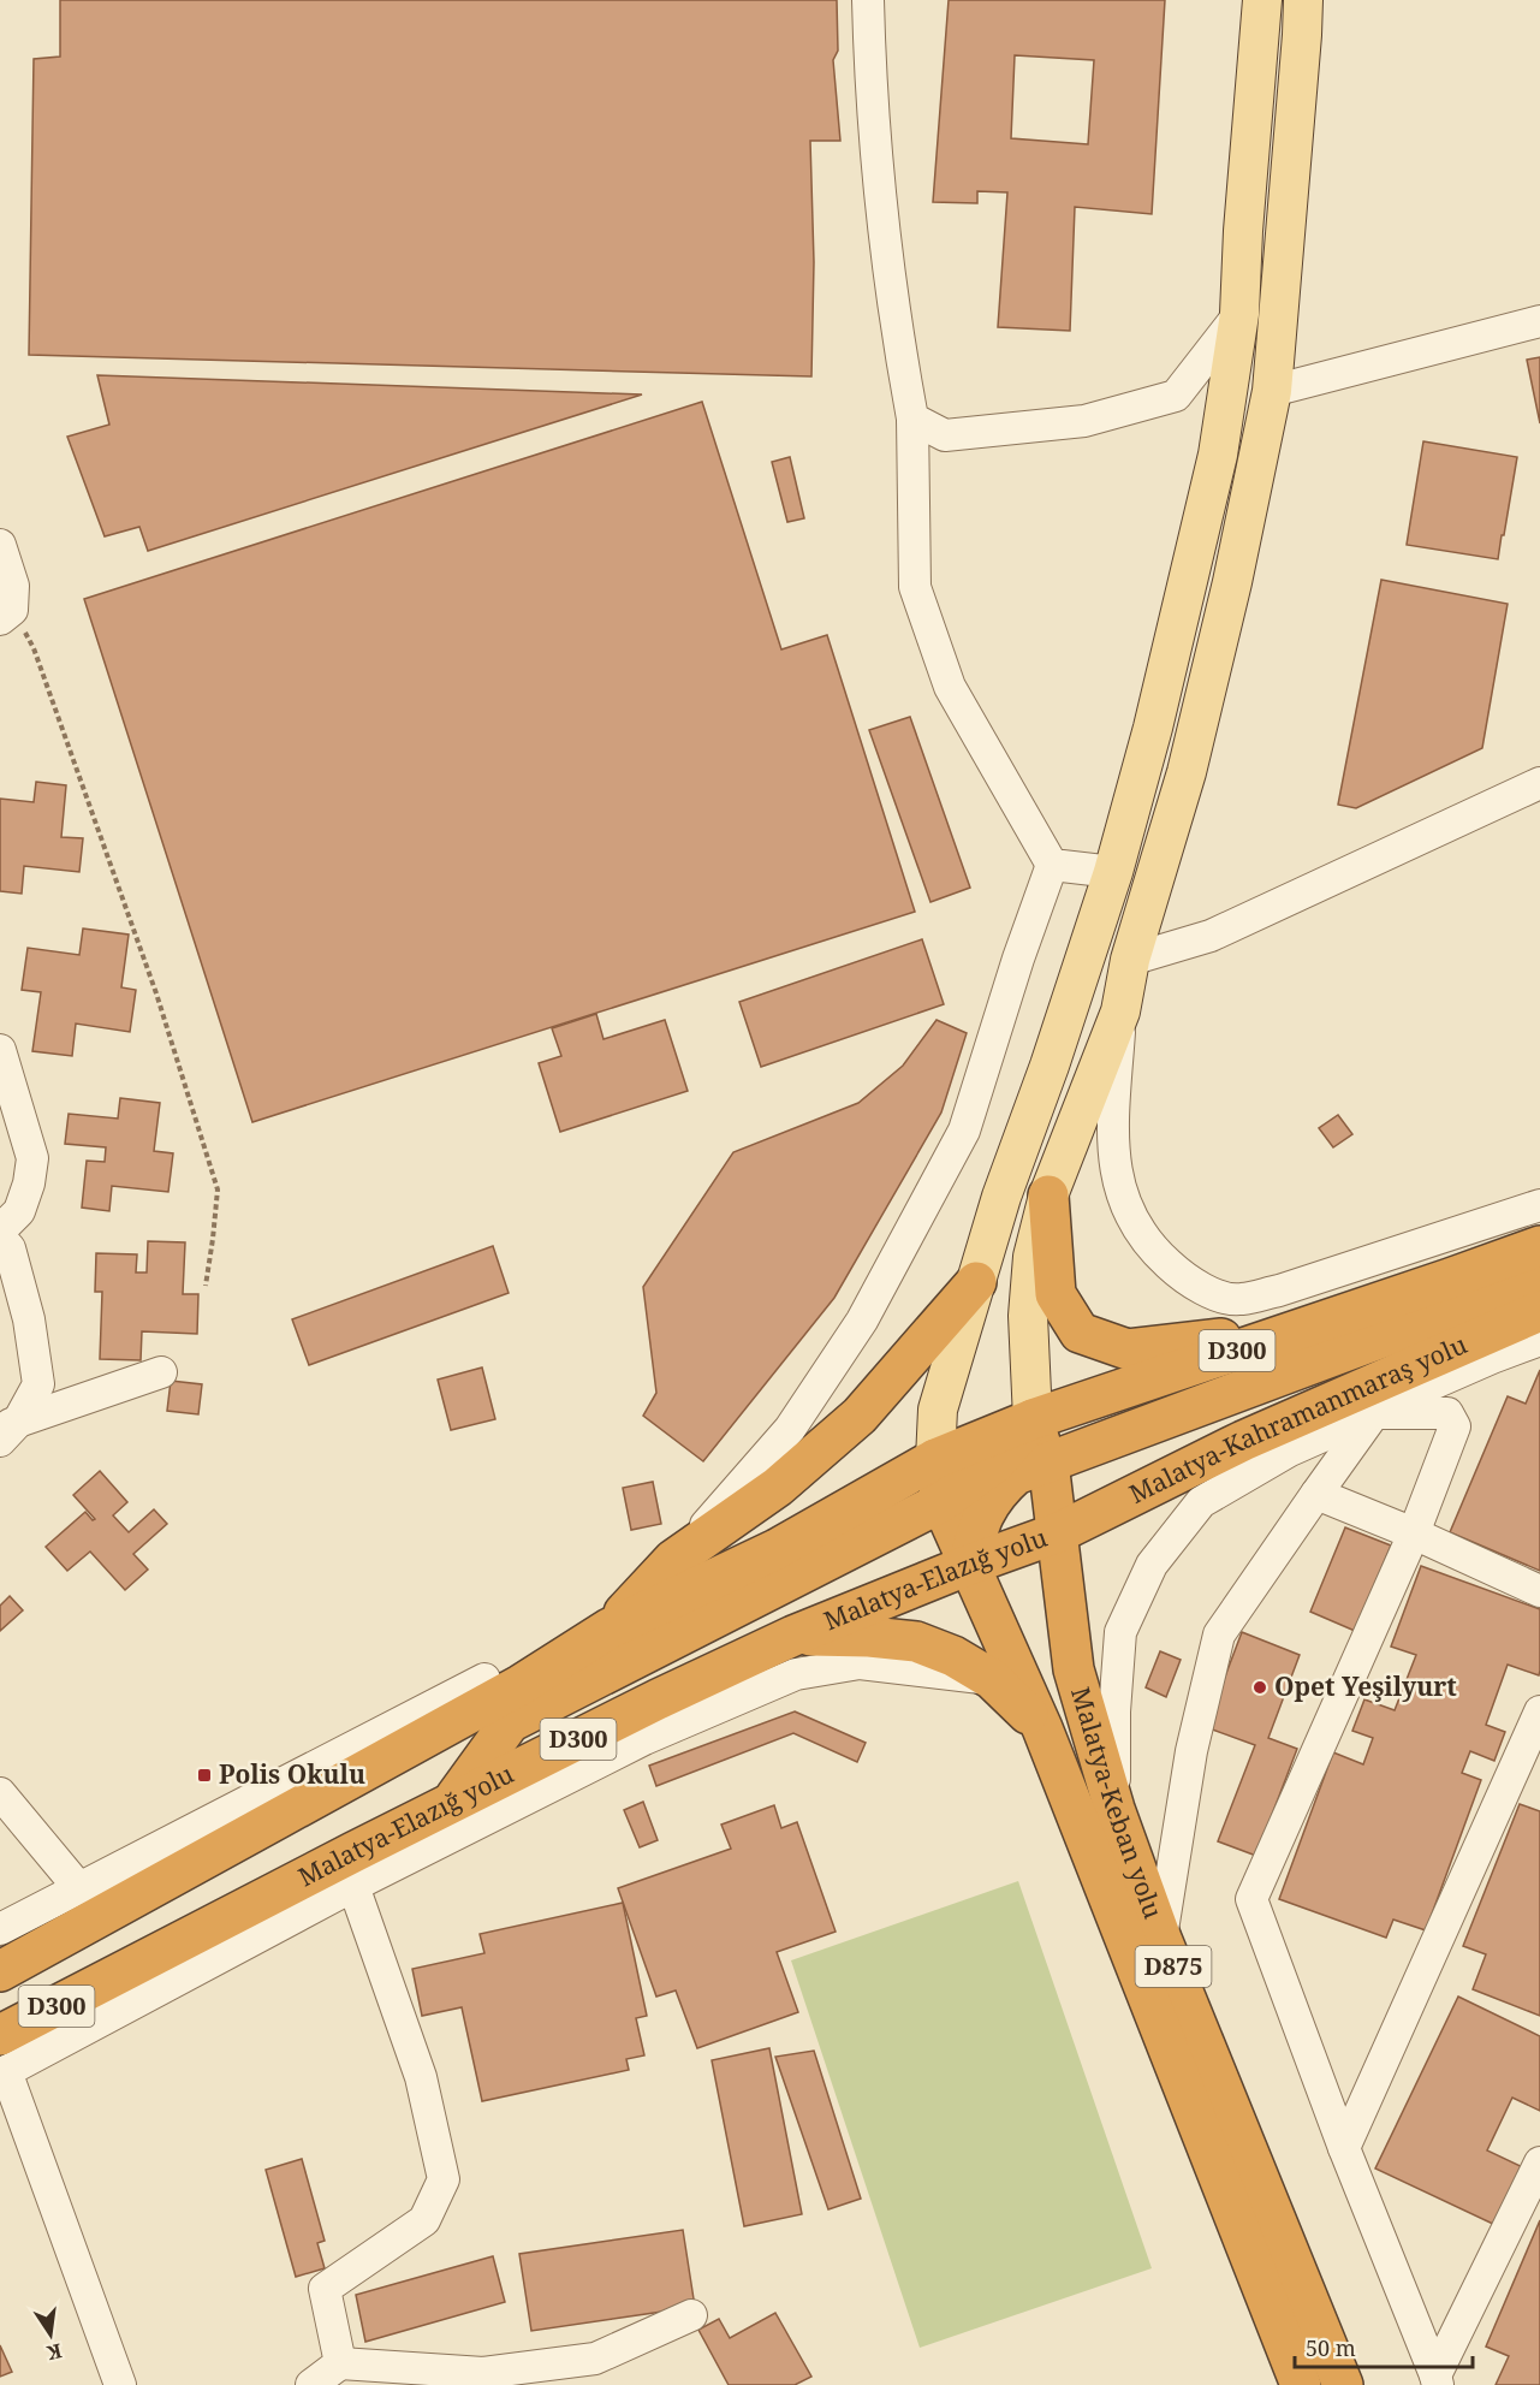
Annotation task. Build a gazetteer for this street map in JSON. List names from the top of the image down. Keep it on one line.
{"streets":{"highway":["D300","Malatya-Kahramanmaraş yolu","Malatya-Elazığ yolu","Malatya-Keban yolu","D875"]},"crossings":[["D300","Malatya-Keban yolu"],["Malatya-Kahramanmaraş yolu","Malatya-Elazığ yolu"],["Malatya-Kahramanmaraş yolu","Malatya-Keban yolu"],["Malatya-Elazığ yolu","Malatya-Keban yolu"]],"places":{"other":["Opet Yeşilyurt"],"transit":["Polis Okulu"]},"scale_bar":"50 m","north":"bottom"}
